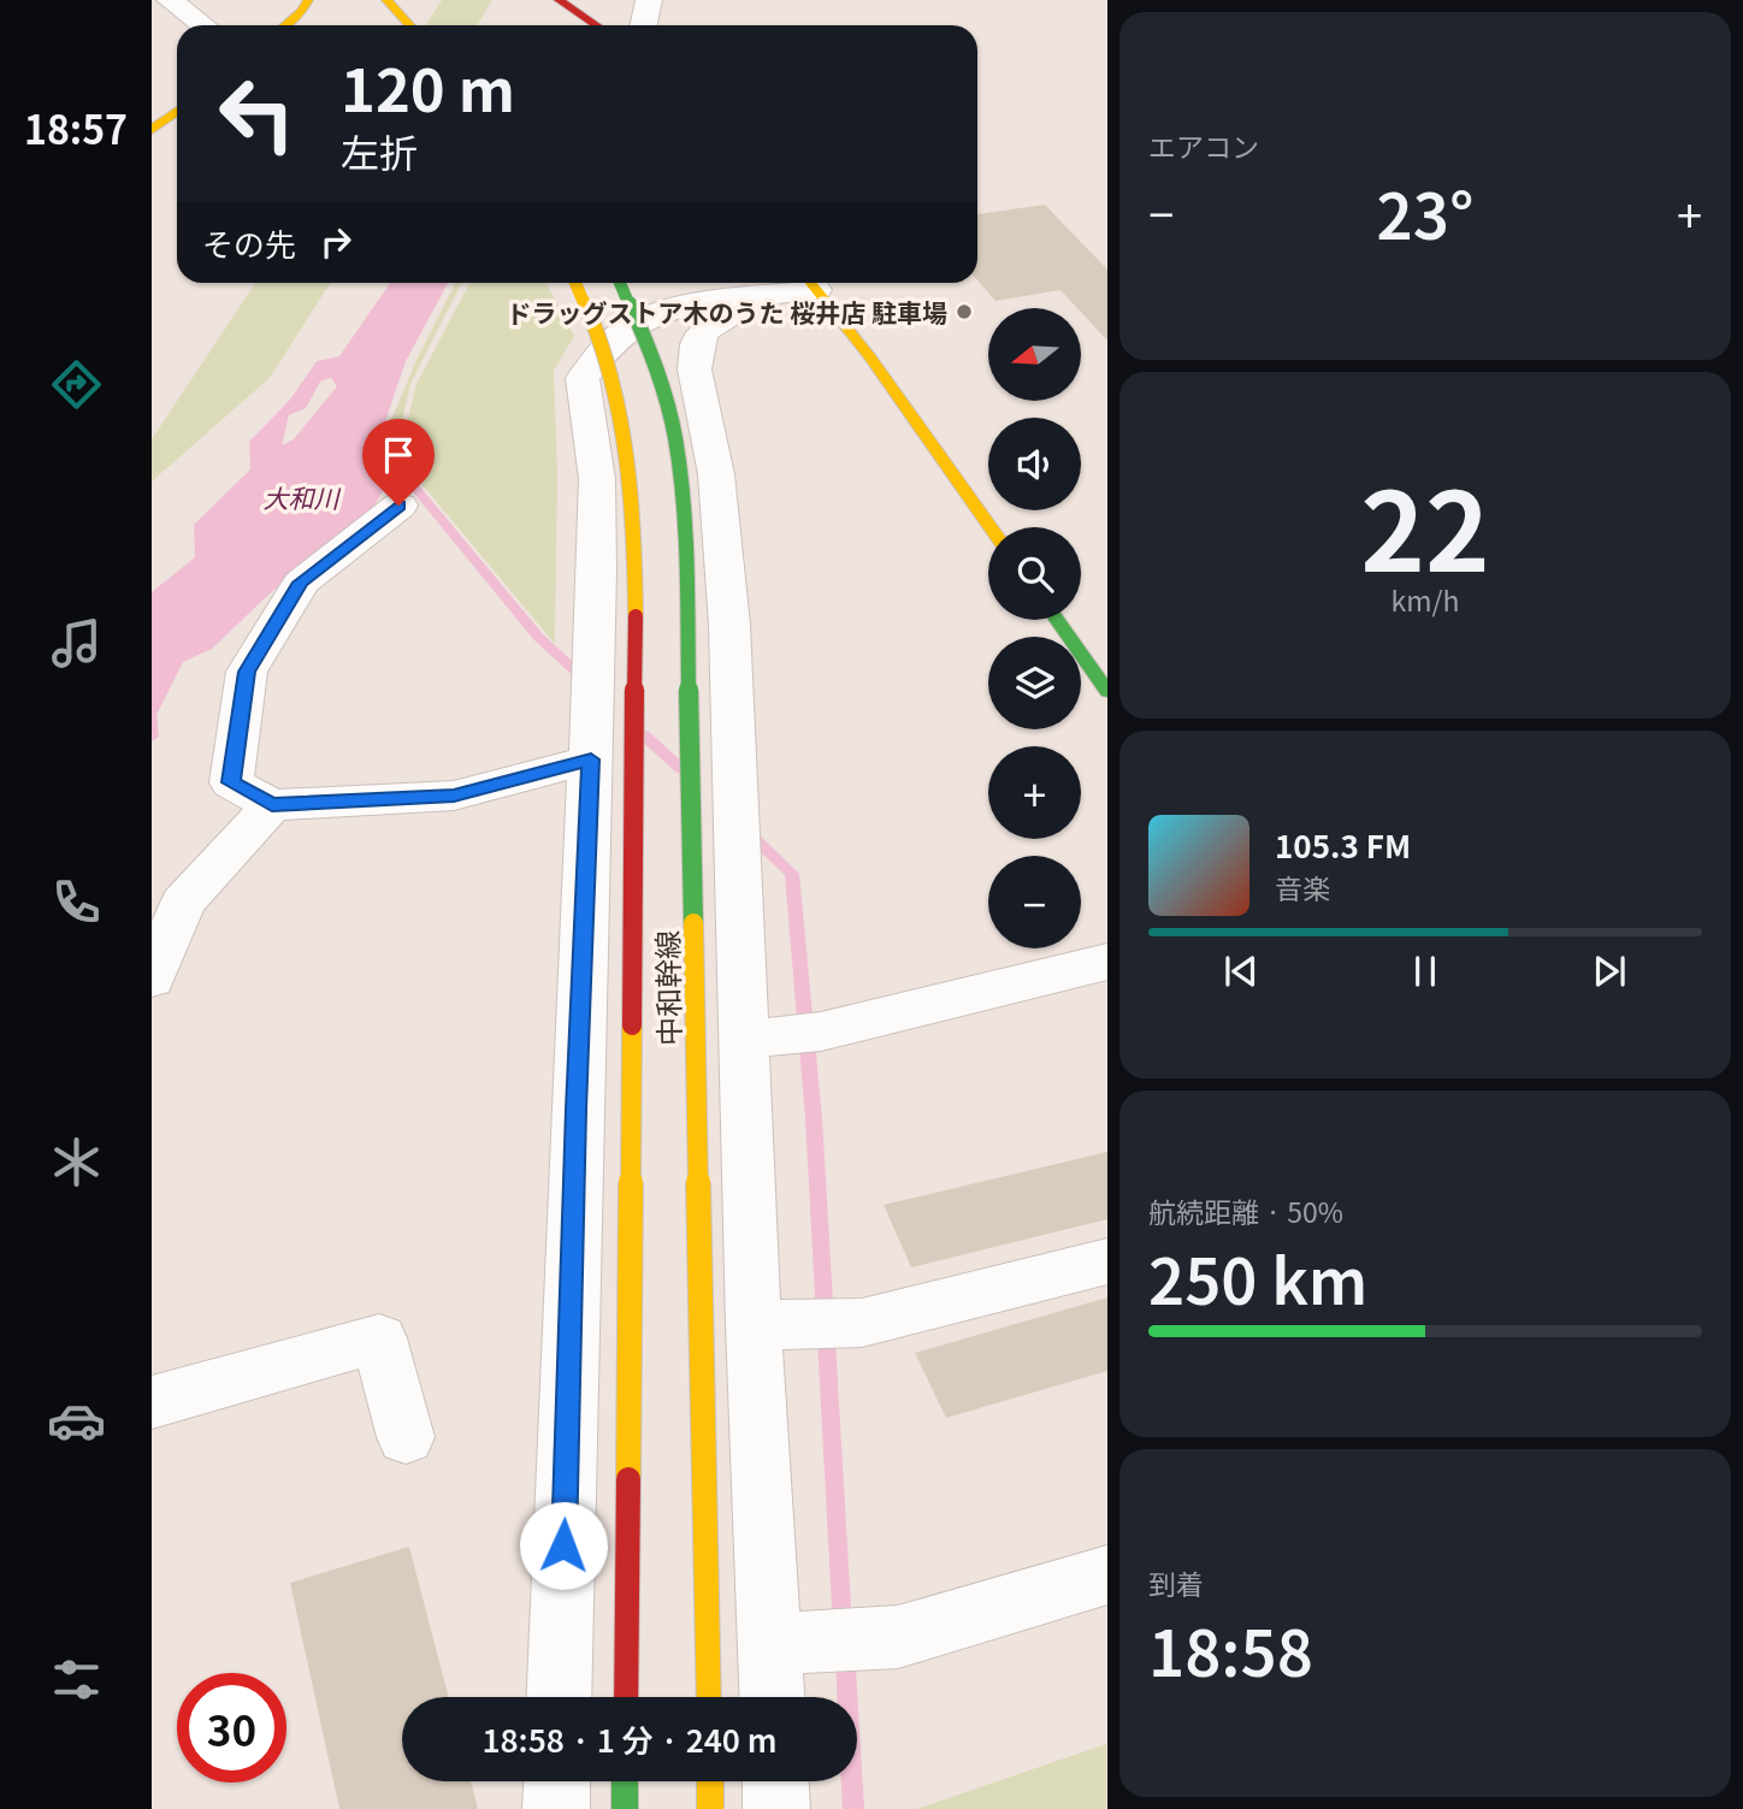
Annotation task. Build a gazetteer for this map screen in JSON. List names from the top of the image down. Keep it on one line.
{"streets":{"main road":["中和幹線"]},"water":["大和川"],"places":["ドラッグストア木のうた 桜井店 駐車場"],"north":"left","page":{"tabs":"18:57","tile":["エアコン",["22","km/h"],["航続距離 · 50%","250 km"],["到着","18:58"]],"turn":["120 m","左折"],"heat":["−","23°","+"],"then":"その先","map_buttons":["+","−"],"song":["105.3 FM","音楽"],"limit":"30","trip":"18:58 · 1 分 · 240 m"}}
